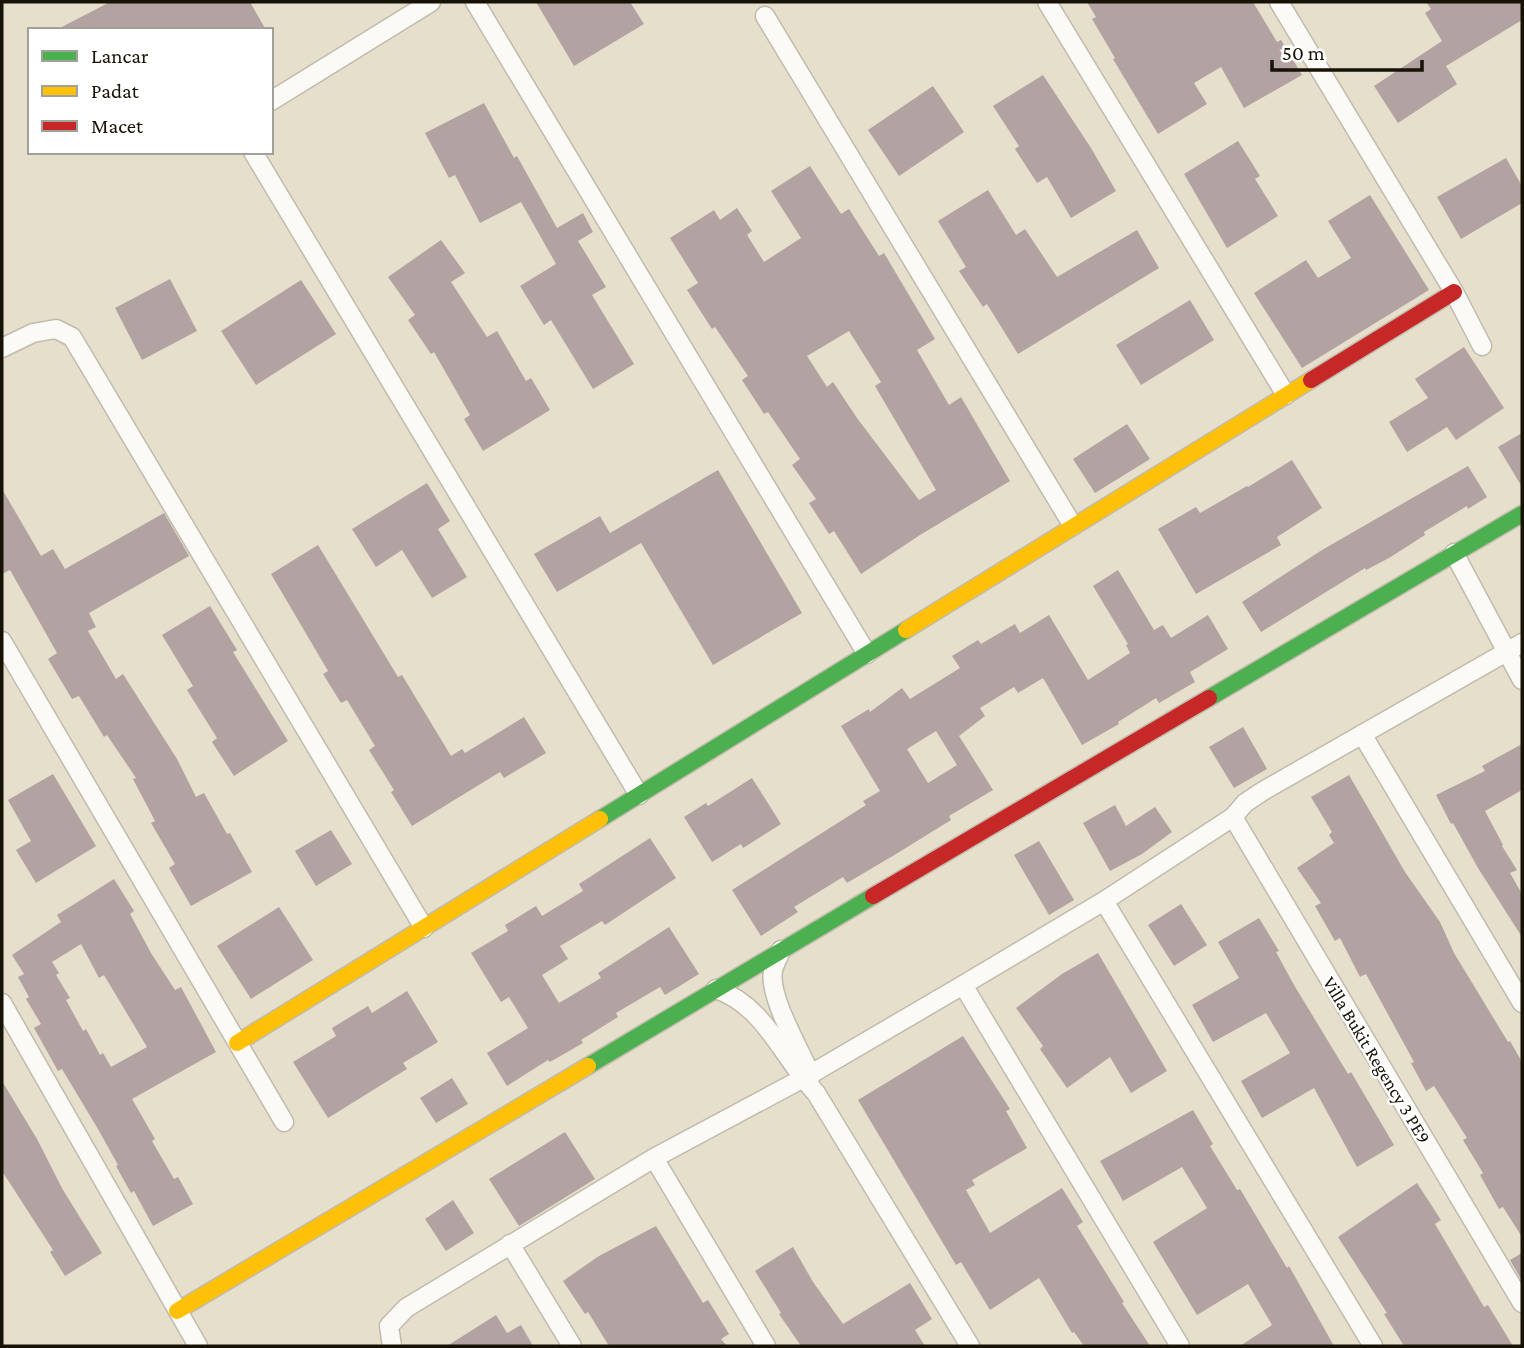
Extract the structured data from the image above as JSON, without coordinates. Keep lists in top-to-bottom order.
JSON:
{
  "streets": {
    "street": ["Villa Bukit Regency 3 PE9"]
  },
  "legend": ["Lancar", "Padat", "Macet"],
  "scale_bar": "50 m"
}
